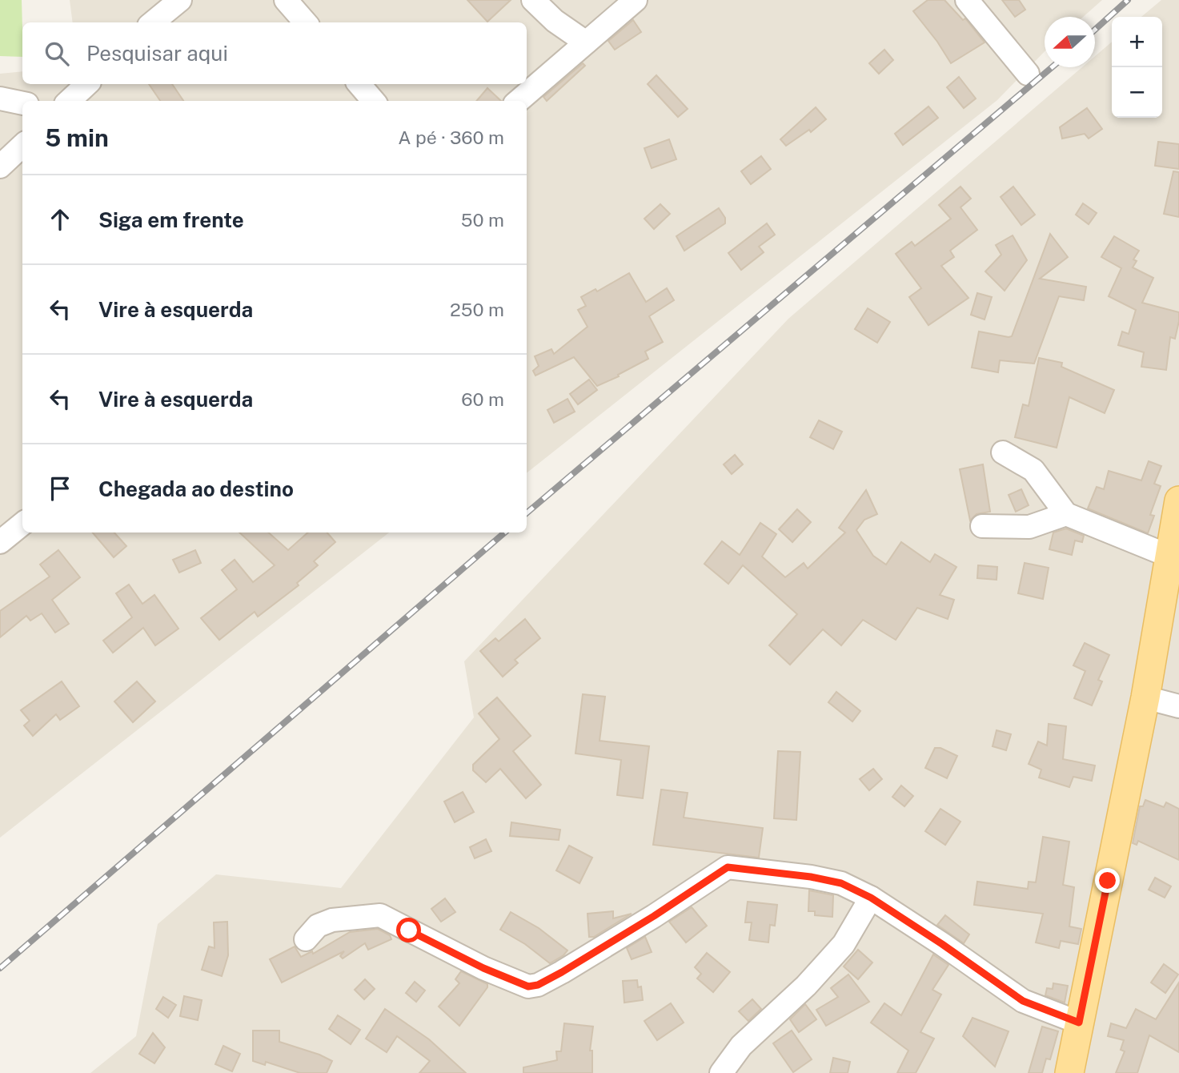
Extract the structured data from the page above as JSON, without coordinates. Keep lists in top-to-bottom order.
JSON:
{
  "north": "left",
  "page": {
    "map_buttons": ["+", "−"],
    "search": "Pesquisar aqui",
    "heading": ["5 min", "A pé · 360 m"],
    "list": [
      ["Siga em frente", "50 m"],
      ["Vire à esquerda", "250 m"],
      ["Vire à esquerda", "60 m"],
      "Chegada ao destino"
    ]
  }
}
